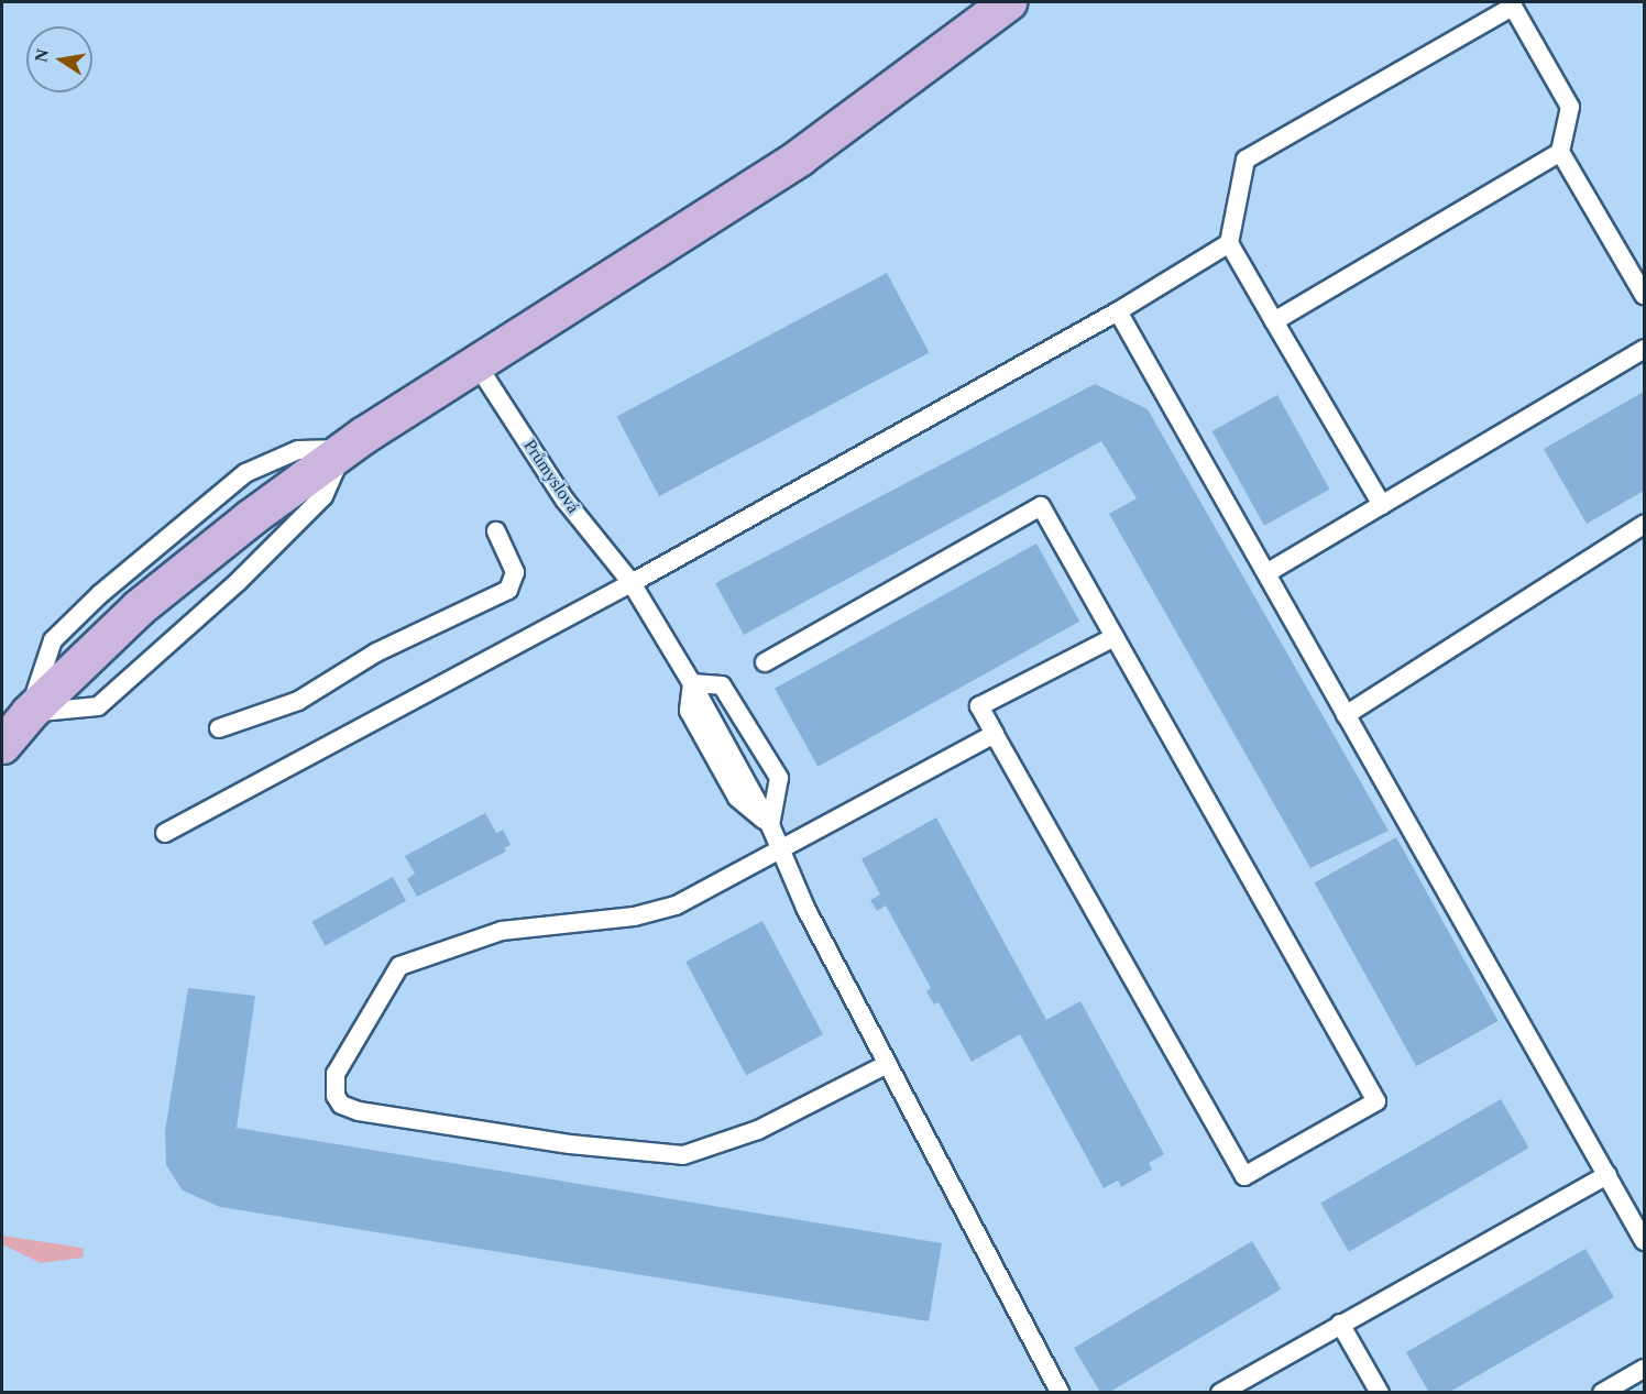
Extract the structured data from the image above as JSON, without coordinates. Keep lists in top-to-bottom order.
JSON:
{
  "streets": {
    "lane": ["Průmyslová"]
  },
  "north": "left"
}
